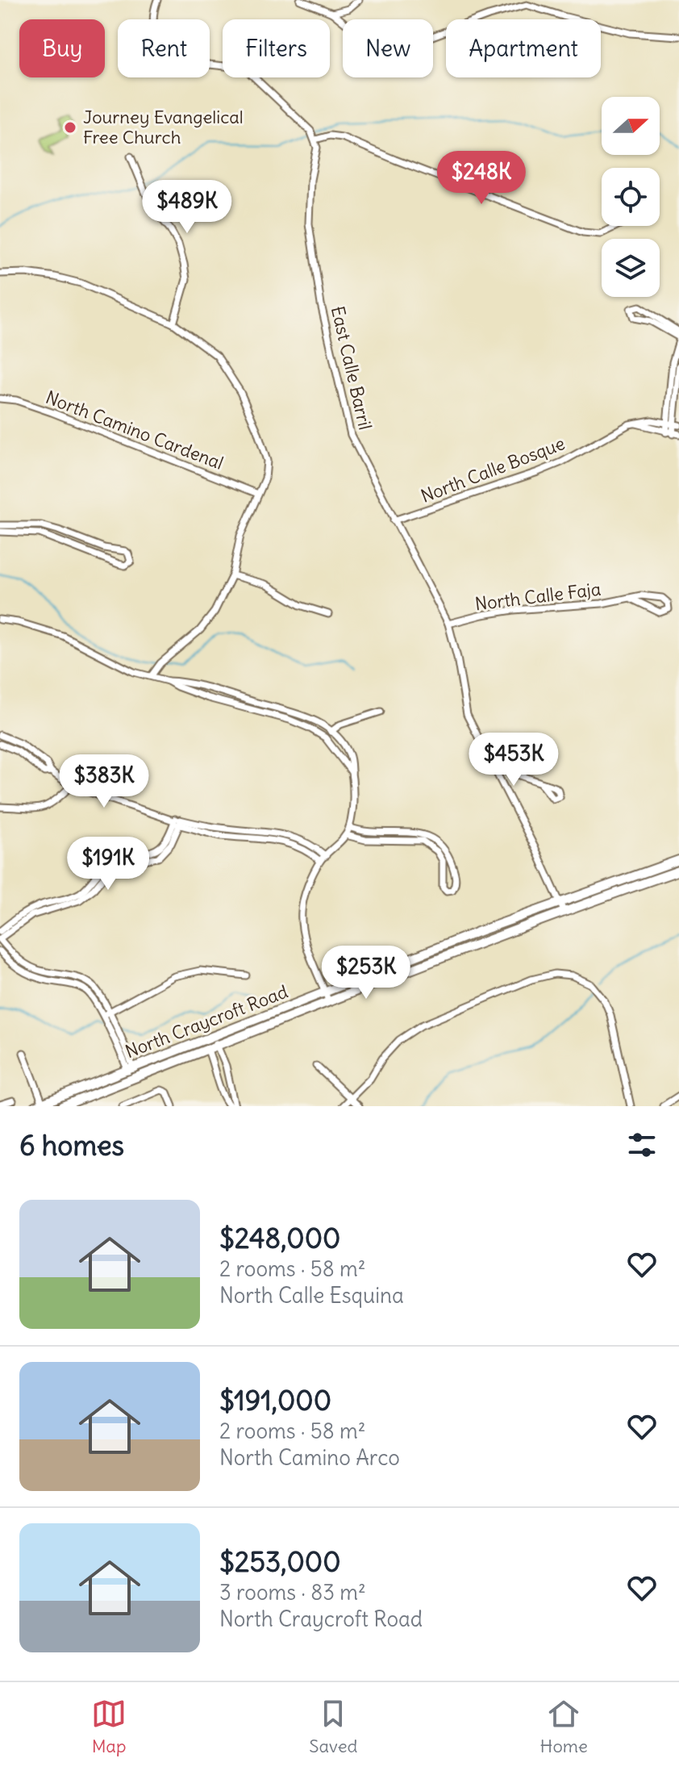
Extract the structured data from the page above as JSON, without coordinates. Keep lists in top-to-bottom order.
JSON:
{
  "streets": {
    "main road": ["North Craycroft Road"],
    "street": [
      "East Calle Barril",
      "North Camino Cardenal",
      "North Calle Bosque",
      "North Calle Faja"
    ]
  },
  "crossings": [
    ["East Calle Barril", "North Calle Bosque"],
    ["East Calle Barril", "North Calle Faja"],
    ["East Calle Barril", "North Craycroft Road"]
  ],
  "places": ["Journey Evangelical Free Church"],
  "north": "right",
  "page": {
    "chip": [
      "Buy",
      "Rent",
      "Filters",
      "New",
      "Apartment"
    ],
    "price": [
      "$248K",
      "$489K",
      "$453K",
      "$383K",
      "$191K",
      "$253K"
    ],
    "heading": "6 homes",
    "list": [
      {
        "name": "$248,000",
        "note": "2 rooms · 58 m² · North Calle Esquina"
      },
      {
        "name": "$191,000",
        "note": "2 rooms · 58 m² · North Camino Arco"
      },
      {
        "name": "$253,000",
        "note": "3 rooms · 83 m² · North Craycroft Road"
      }
    ],
    "tabs": ["Map", "Saved", "Home"]
  }
}
